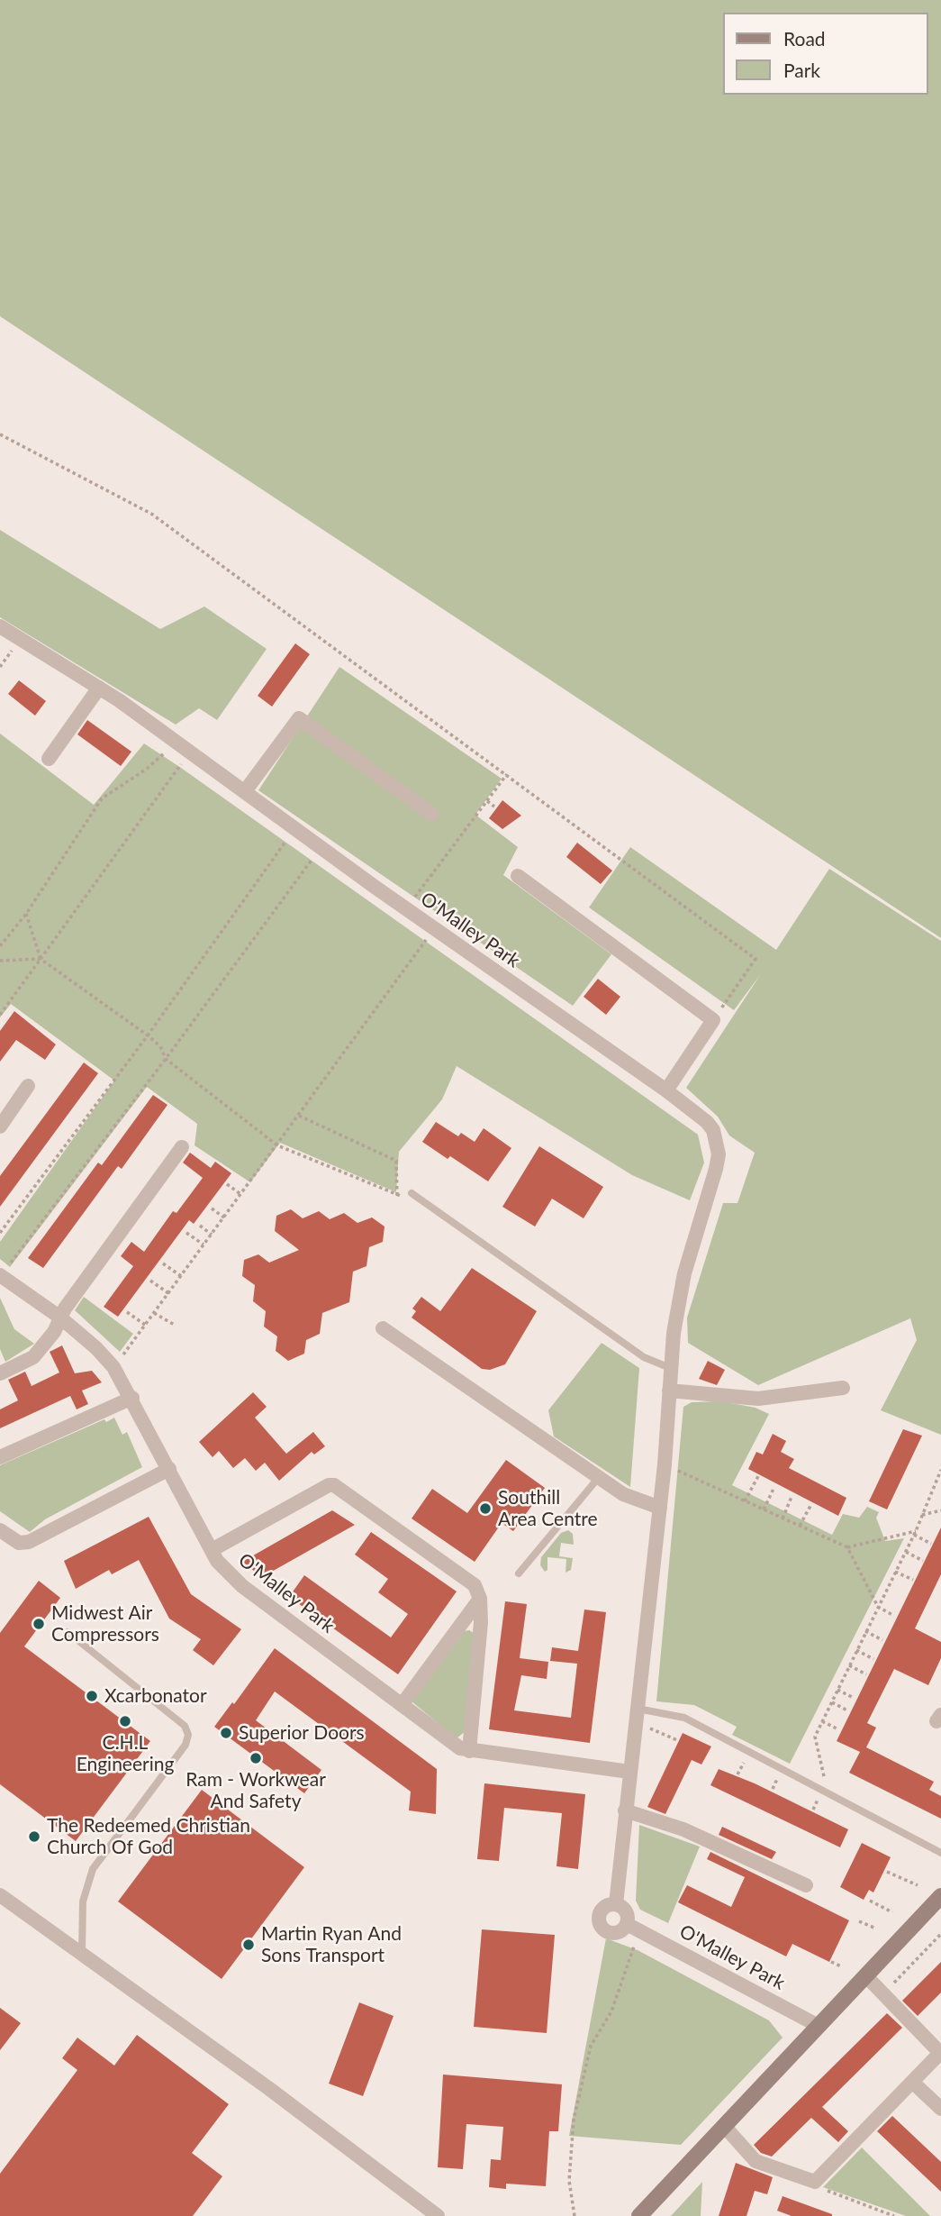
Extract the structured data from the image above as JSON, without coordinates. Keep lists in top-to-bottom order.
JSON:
{
  "streets": {
    "street": ["O'Malley Park"]
  },
  "places": [
    "Southill Area Centre",
    "Midwest Air Compressors",
    "Xcarbonator",
    "C.H.L Engineering",
    "Superior Doors",
    "Ram - Workwear And Safety",
    "The Redeemed Christian Church Of God",
    "Martin Ryan And Sons Transport"
  ],
  "legend": ["Road", "Park"]
}
